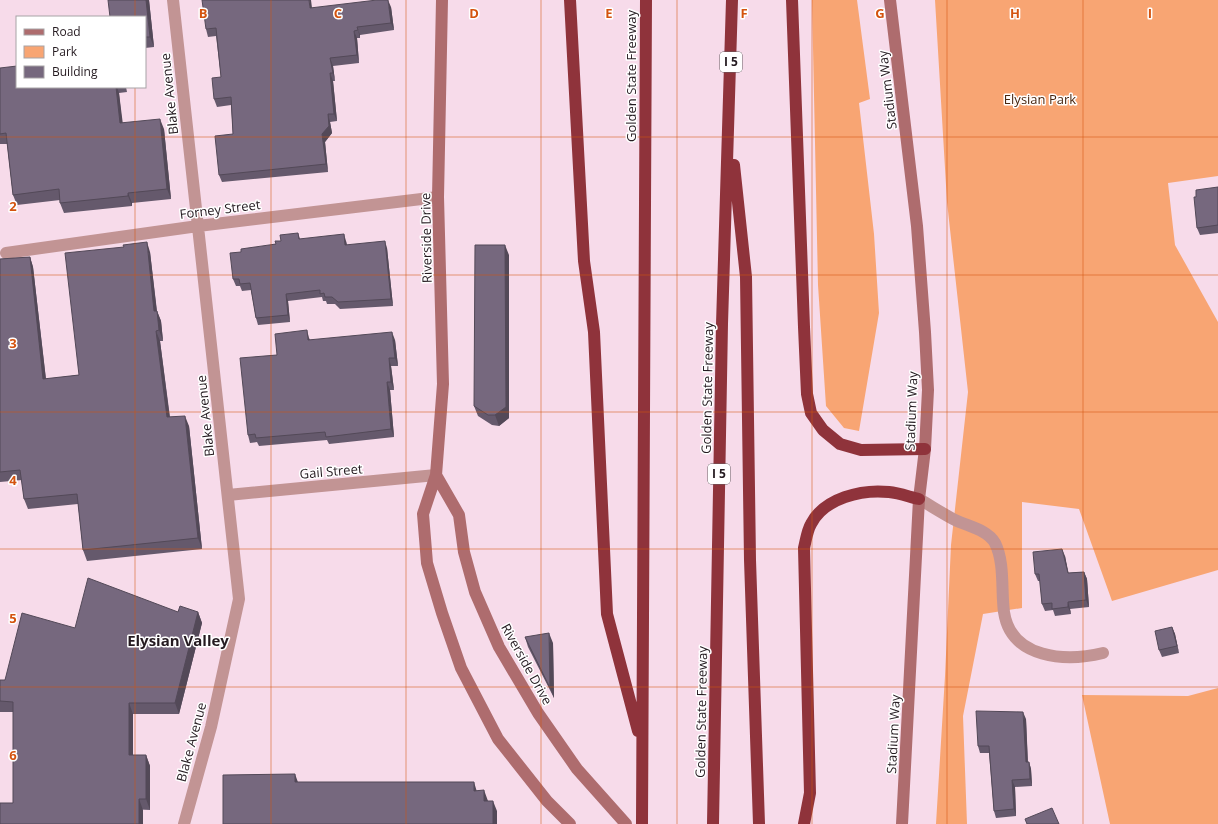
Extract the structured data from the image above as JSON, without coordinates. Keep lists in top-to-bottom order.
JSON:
{
  "streets": {
    "highway": ["I 5", "Golden State Freeway"],
    "main road": ["Stadium Way", "Riverside Drive"],
    "street": ["Blake Avenue", "Forney Street", "Gail Street"]
  },
  "crossings": [
    ["Blake Avenue", "Forney Street"],
    ["Blake Avenue", "Gail Street"],
    ["Forney Street", "Riverside Drive"],
    ["Riverside Drive", "Gail Street"]
  ],
  "districts": ["Elysian Valley"],
  "parks": ["Elysian Park"],
  "legend": ["Road", "Park", "Building"],
  "grid": {
    "columns": [
      "B",
      "C",
      "D",
      "E",
      "F",
      "G",
      "H",
      "I"
    ],
    "rows": [
      "2",
      "3",
      "4",
      "5",
      "6"
    ]
  }
}
